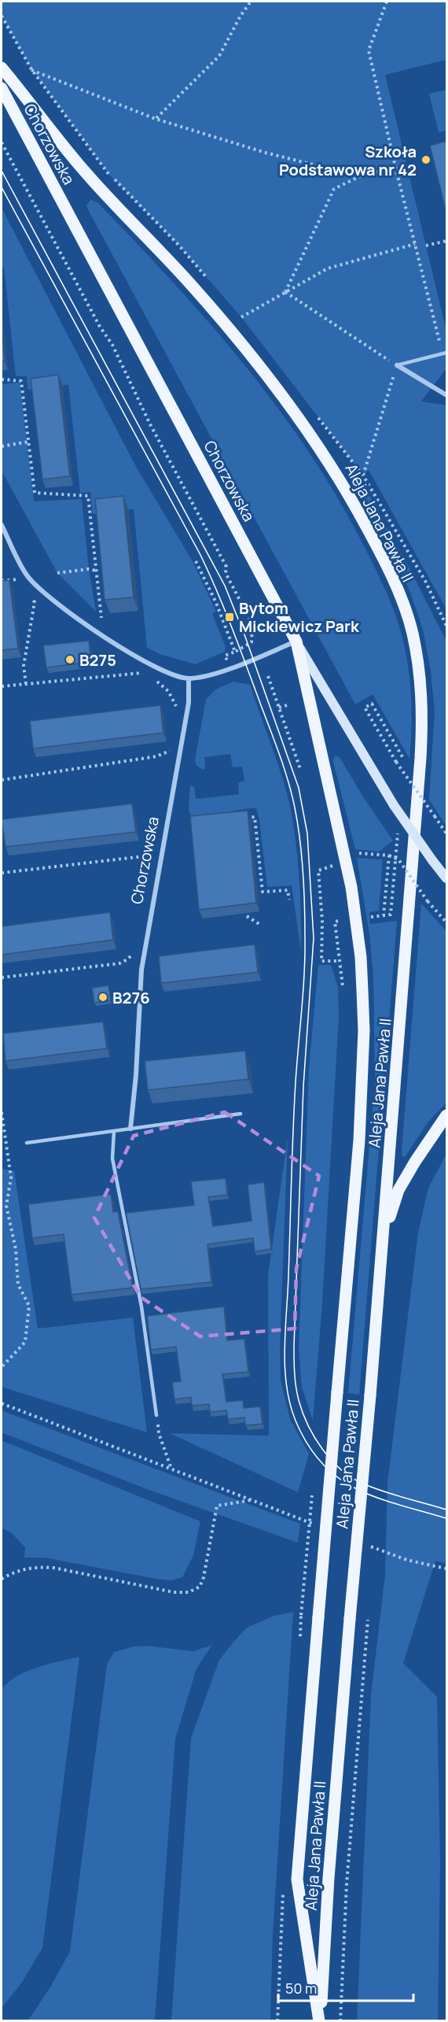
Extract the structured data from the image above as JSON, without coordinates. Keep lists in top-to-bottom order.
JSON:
{
  "streets": {
    "main road": ["Chorzowska", "Aleja Jana Pawła II"]
  },
  "crossings": [
    ["Chorzowska", "Aleja Jana Pawła II"]
  ],
  "places": {
    "other": ["Szkoła Podstawowa nr 42", "B275", "B276"],
    "transit": ["Bytom Mickiewicz Park"]
  },
  "scale_bar": "50 m"
}
